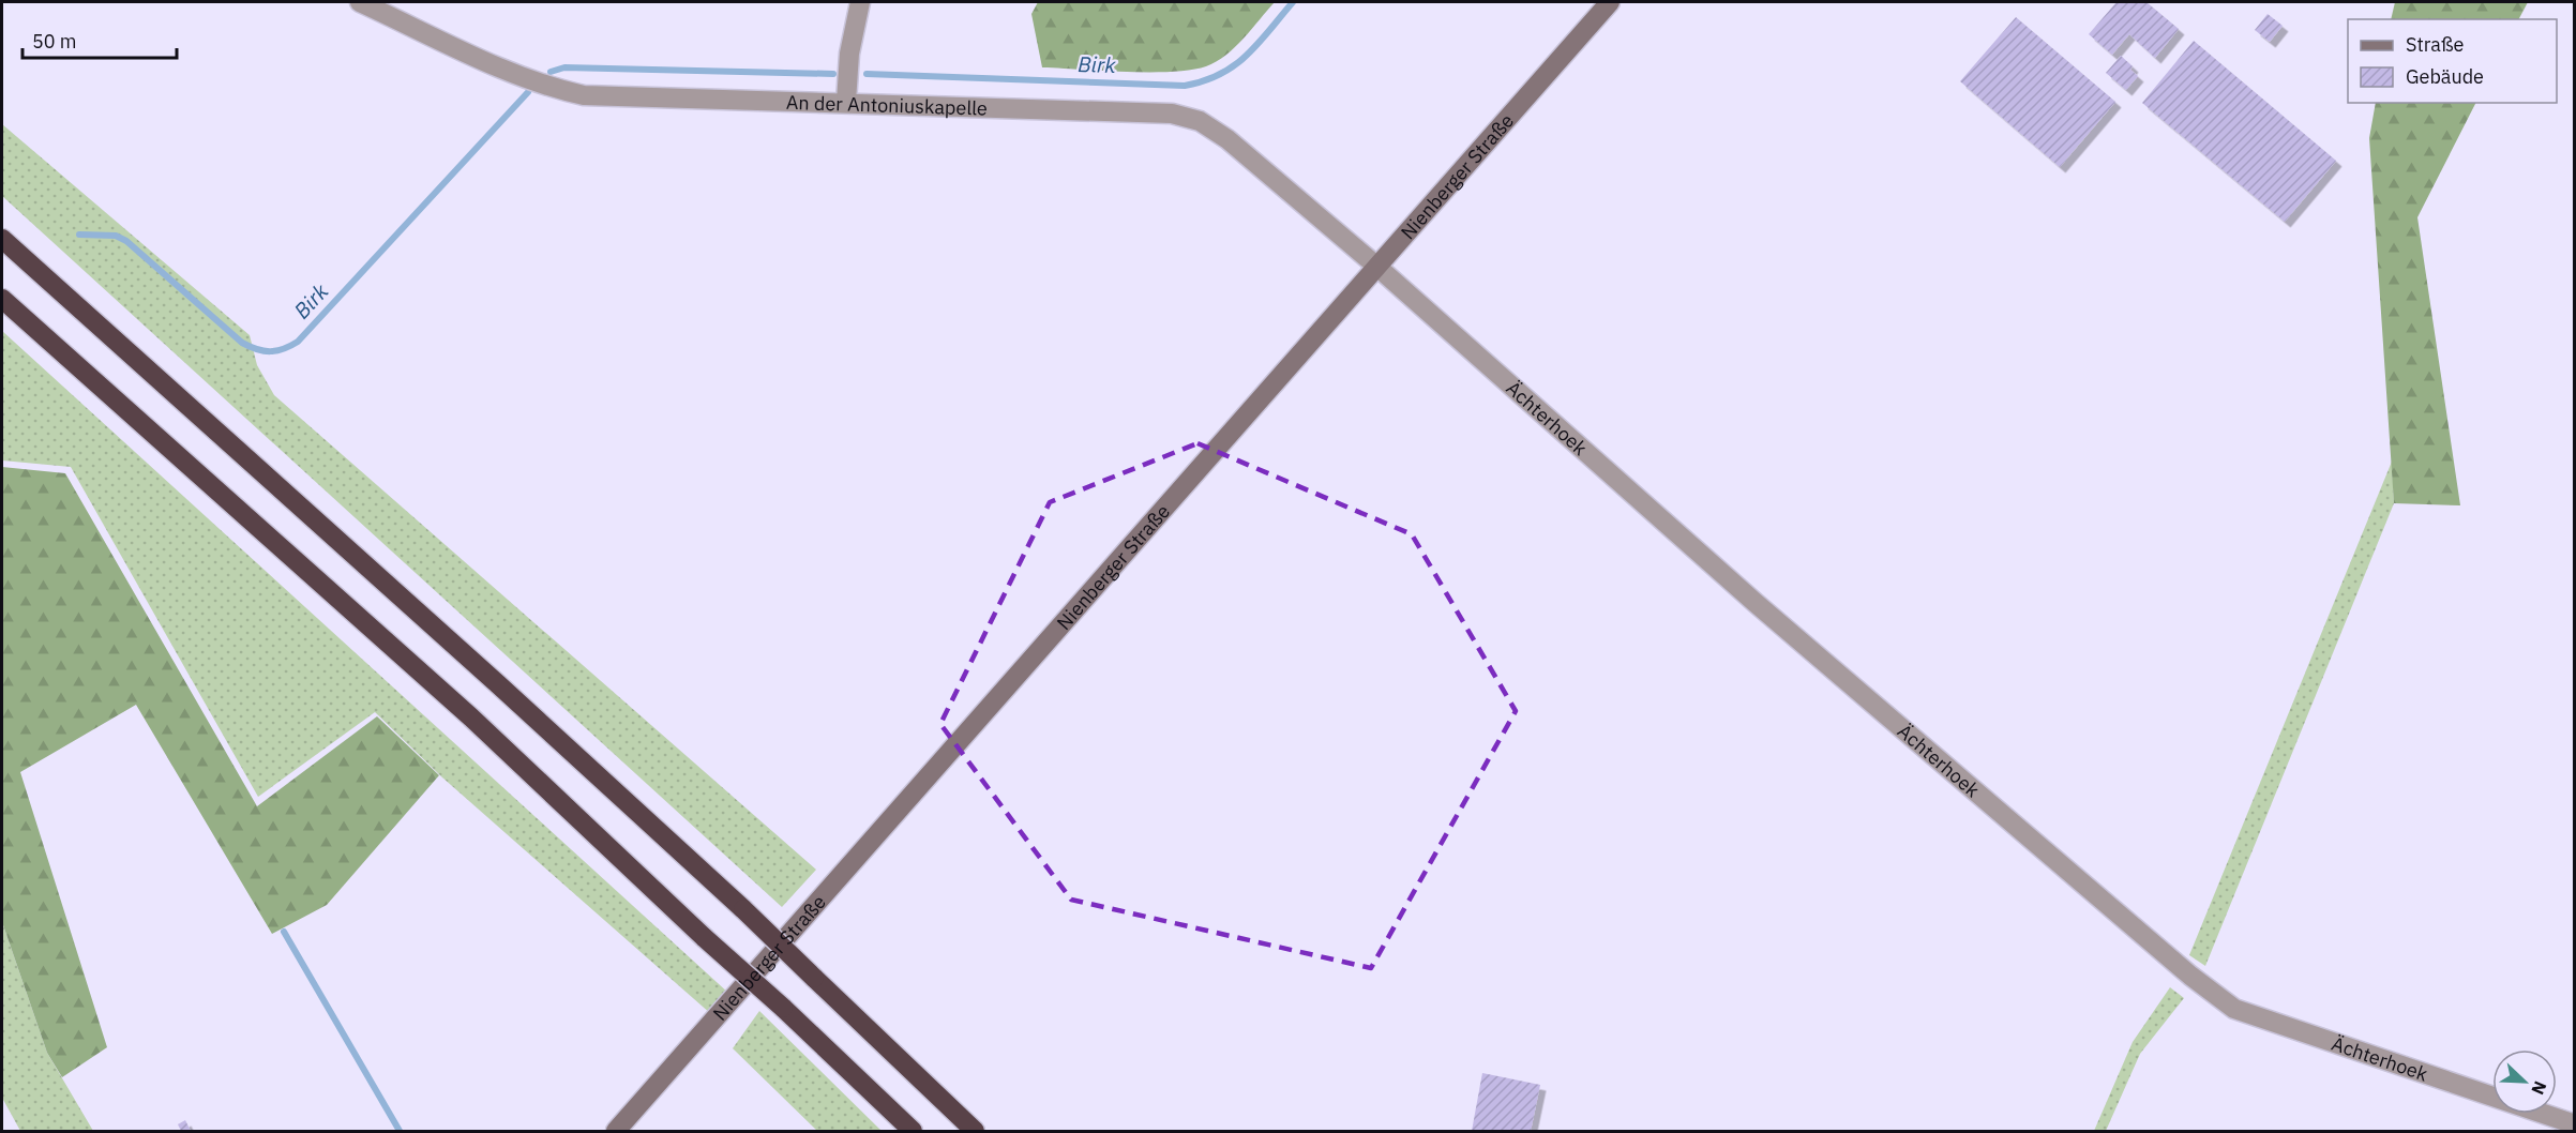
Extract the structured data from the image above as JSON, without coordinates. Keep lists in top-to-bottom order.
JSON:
{
  "streets": {
    "street": ["An der Antoniuskapelle", "Nienberger Straße", "Ächterhoek"]
  },
  "crossings": [
    ["An der Antoniuskapelle", "Nienberger Straße"],
    ["An der Antoniuskapelle", "Ächterhoek"],
    ["Nienberger Straße", "Ächterhoek"]
  ],
  "water": ["Birk"],
  "legend": ["Straße", "Gebäude"],
  "scale_bar": "50 m",
  "north": "bottom right"
}
